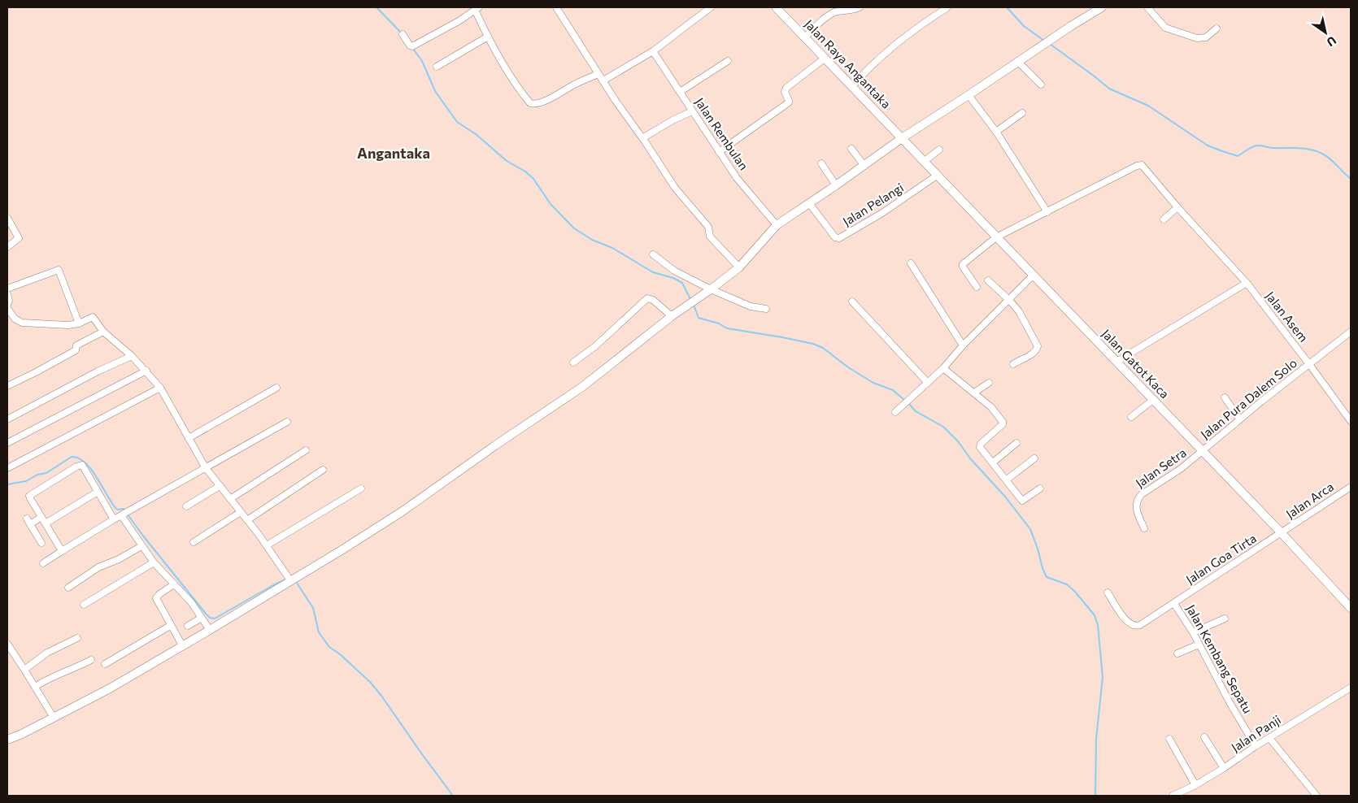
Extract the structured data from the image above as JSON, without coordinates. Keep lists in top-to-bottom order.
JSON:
{
  "streets": {
    "main road": ["Jalan Raya Angantaka", "Jalan Gatot Kaca"],
    "street": [
      "Jalan Rembulan",
      "Jalan Pelangi",
      "Jalan Asem",
      "Jalan Pura Dalem Solo",
      "Jalan Setra",
      "Jalan Arca",
      "Jalan Goa Tirta",
      "Jalan Kembang Sepatu",
      "Jalan Panji"
    ]
  },
  "crossings": [
    ["Jalan Raya Angantaka", "Jalan Gatot Kaca"],
    ["Jalan Pelangi", "Jalan Gatot Kaca"],
    ["Jalan Asem", "Jalan Pura Dalem Solo"],
    ["Jalan Gatot Kaca", "Jalan Pura Dalem Solo"],
    ["Jalan Gatot Kaca", "Jalan Setra"],
    ["Jalan Gatot Kaca", "Jalan Arca"],
    ["Jalan Gatot Kaca", "Jalan Goa Tirta"],
    ["Jalan Pura Dalem Solo", "Jalan Setra"],
    ["Jalan Arca", "Jalan Goa Tirta"],
    ["Jalan Goa Tirta", "Jalan Kembang Sepatu"],
    ["Jalan Kembang Sepatu", "Jalan Panji"]
  ],
  "districts": ["Angantaka"],
  "north": "bottom right"
}
